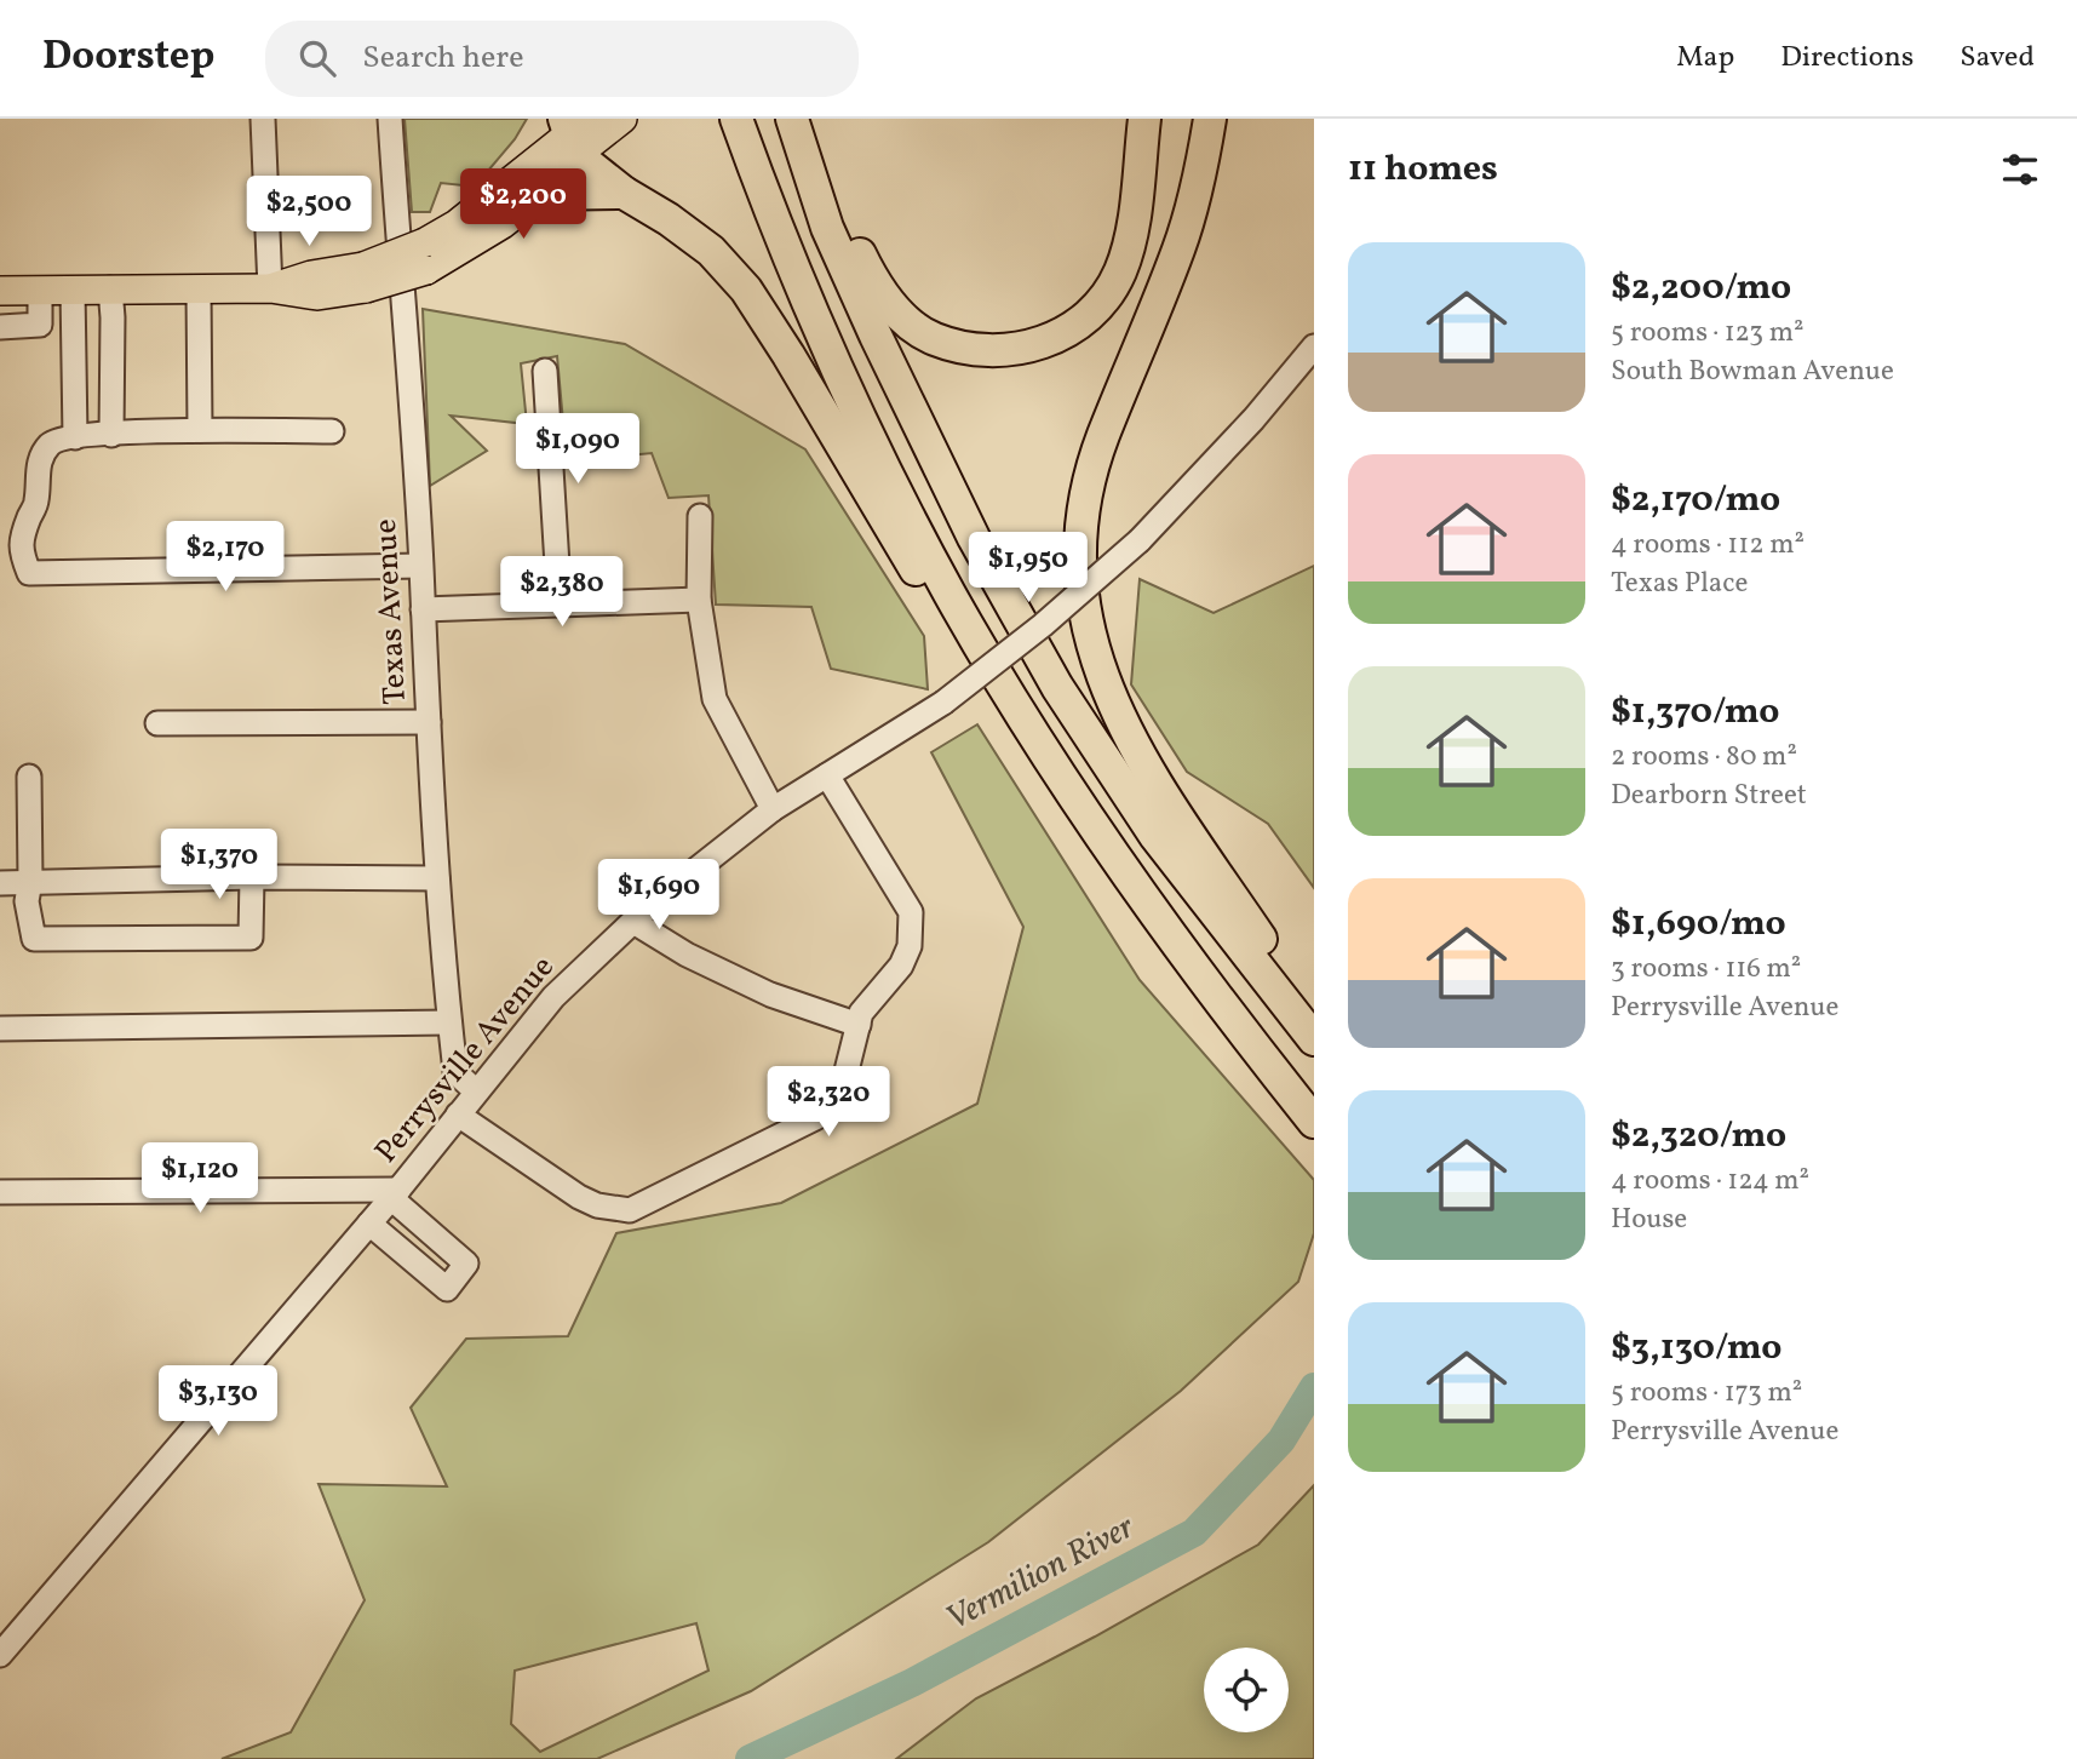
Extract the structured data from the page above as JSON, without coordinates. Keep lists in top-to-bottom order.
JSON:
{
  "streets": {
    "street": ["Texas Avenue", "Perrysville Avenue"]
  },
  "crossings": [
    ["Texas Avenue", "Perrysville Avenue"]
  ],
  "water": ["Vermilion River"],
  "page": {
    "header": "Doorstep",
    "search": "Search here",
    "nav": ["Map", "Directions", "Saved"],
    "heading": "11 homes",
    "price": [
      "$2,200",
      "$2,500",
      "$1,090",
      "$2,170",
      "$1,950",
      "$2,380",
      "$1,370",
      "$1,690",
      "$2,320",
      "$1,120",
      "$3,130"
    ],
    "list": [
      {
        "name": "$2,200/mo",
        "note": "5 rooms · 123 m² · South Bowman Avenue"
      },
      {
        "name": "$2,170/mo",
        "note": "4 rooms · 112 m² · Texas Place"
      },
      {
        "name": "$1,370/mo",
        "note": "2 rooms · 80 m² · Dearborn Street"
      },
      {
        "name": "$1,690/mo",
        "note": "3 rooms · 116 m² · Perrysville Avenue"
      },
      {
        "name": "$2,320/mo",
        "note": "4 rooms · 124 m² · House"
      },
      {
        "name": "$3,130/mo",
        "note": "5 rooms · 173 m² · Perrysville Avenue"
      }
    ]
  }
}
